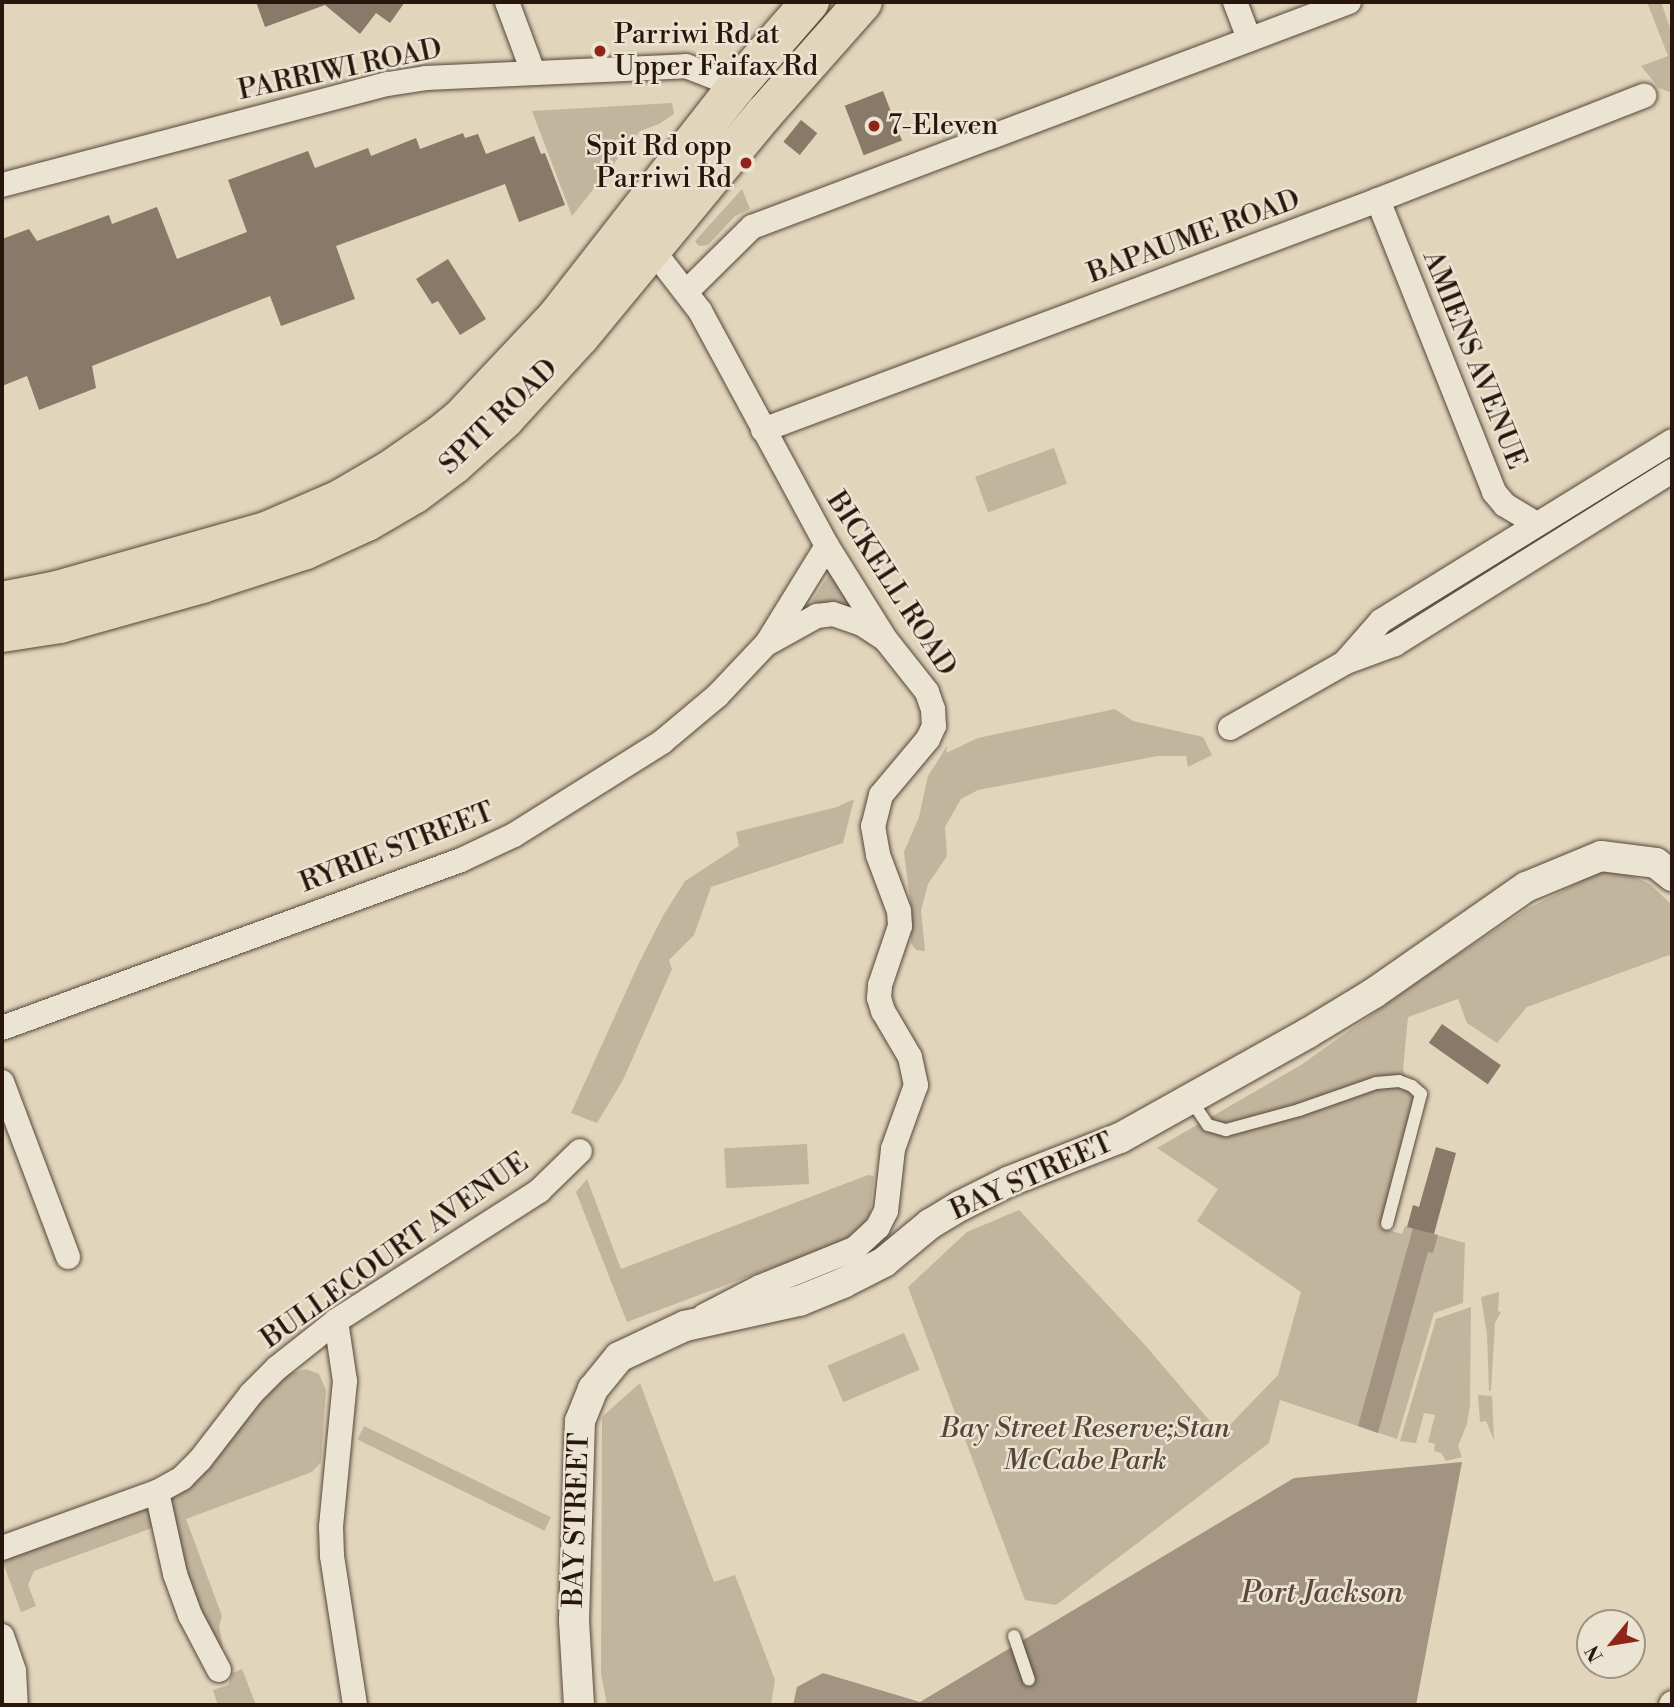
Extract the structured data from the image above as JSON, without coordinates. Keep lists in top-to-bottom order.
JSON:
{
  "streets": {
    "highway": ["SPIT ROAD"],
    "street": [
      "PARRIWI ROAD",
      "BAPAUME ROAD",
      "AMIENS AVENUE",
      "BICKELL ROAD",
      "RYRIE STREET",
      "BAY STREET",
      "BULLECOURT AVENUE"
    ]
  },
  "crossings": [
    ["PARRIWI ROAD", "SPIT ROAD"],
    ["BAPAUME ROAD", "AMIENS AVENUE"],
    ["BAPAUME ROAD", "BICKELL ROAD"],
    ["SPIT ROAD", "BICKELL ROAD"],
    ["BICKELL ROAD", "RYRIE STREET"],
    ["BICKELL ROAD", "BAY STREET"]
  ],
  "water": ["Port Jackson"],
  "parks": ["Bay Street Reserve;Stan McCabe Park"],
  "places": ["Parriwi Rd at Upper Faifax Rd", "7-Eleven", "Spit Rd opp Parriwi Rd"],
  "north": "bottom left"
}
